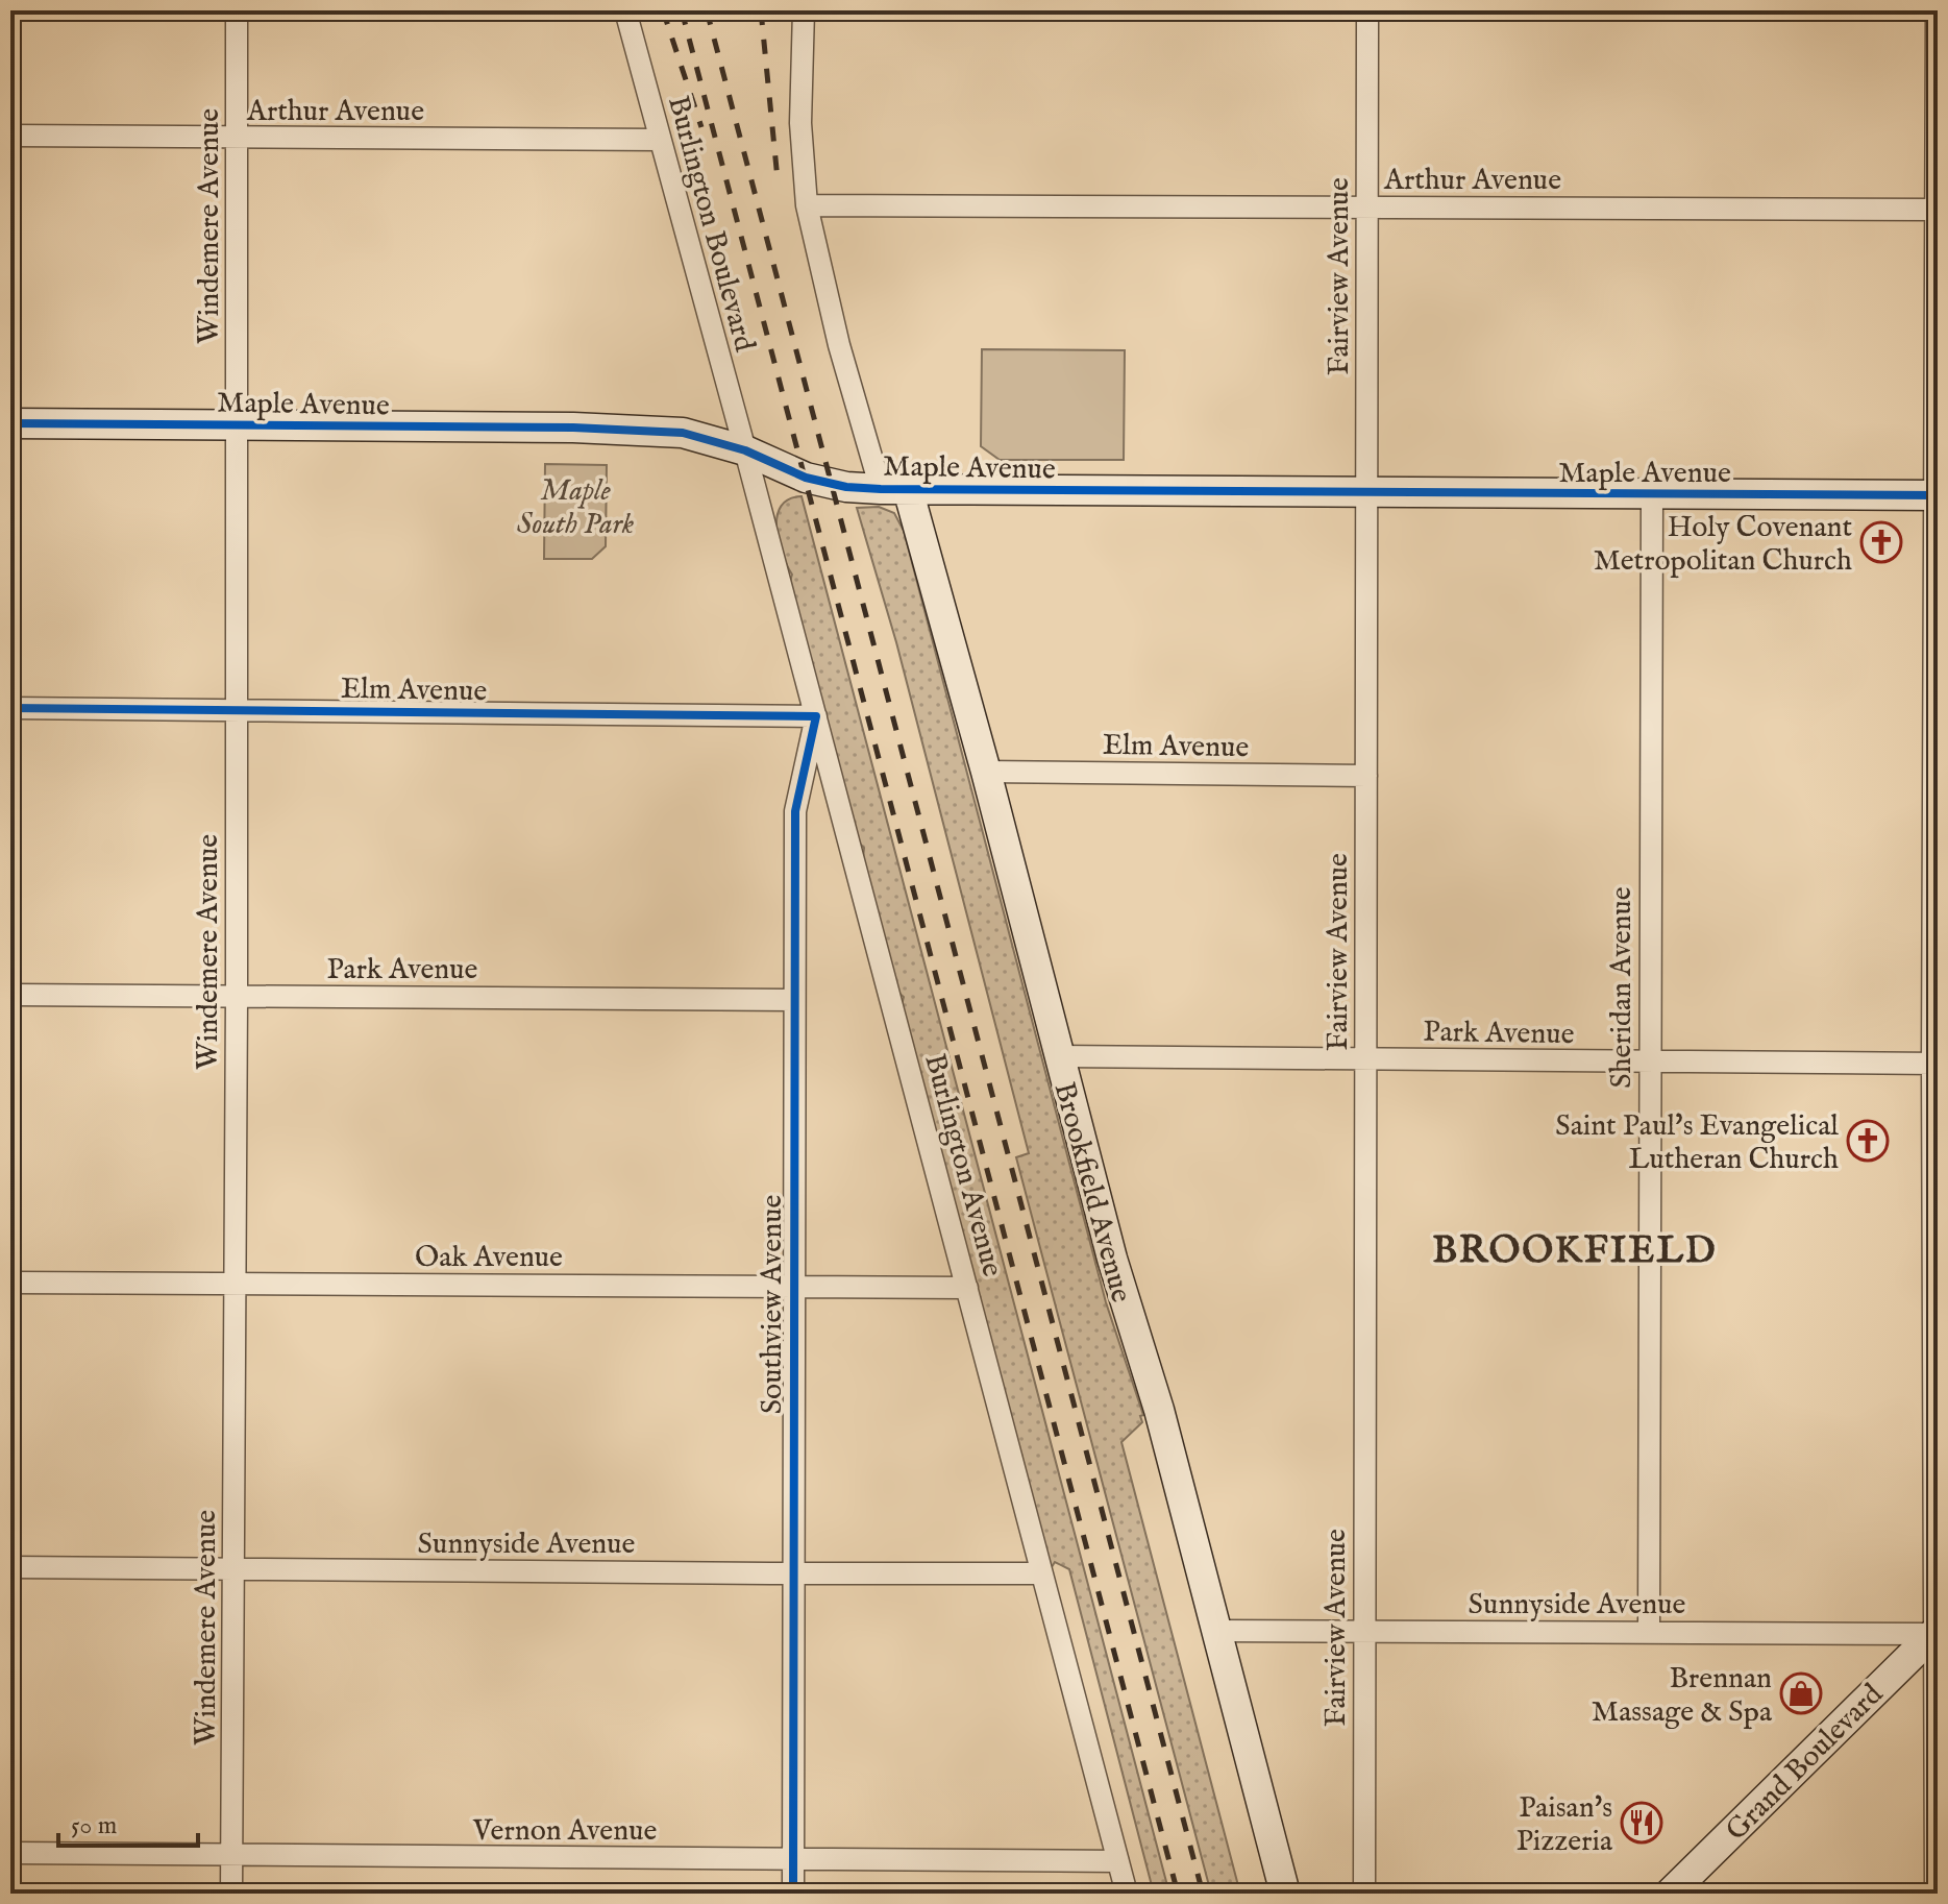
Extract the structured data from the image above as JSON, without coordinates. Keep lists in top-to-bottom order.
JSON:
{
  "streets": {
    "street": [
      "Arthur Avenue",
      "Burlington Boulevard",
      "Windemere Avenue",
      "Fairview Avenue",
      "Maple Avenue",
      "Elm Avenue",
      "Park Avenue",
      "Sheridan Avenue",
      "Burlington Avenue",
      "Brookfield Avenue",
      "Oak Avenue",
      "Southview Avenue",
      "Sunnyside Avenue",
      "Grand Boulevard",
      "Vernon Avenue"
    ]
  },
  "crossings": [
    ["Arthur Avenue", "Burlington Boulevard"],
    ["Arthur Avenue", "Windemere Avenue"],
    ["Arthur Avenue", "Fairview Avenue"],
    ["Arthur Avenue", "Brookfield Avenue"],
    ["Burlington Boulevard", "Maple Avenue"],
    ["Burlington Boulevard", "Burlington Avenue"],
    ["Windemere Avenue", "Maple Avenue"],
    ["Windemere Avenue", "Elm Avenue"],
    ["Windemere Avenue", "Park Avenue"],
    ["Windemere Avenue", "Oak Avenue"],
    ["Windemere Avenue", "Sunnyside Avenue"],
    ["Windemere Avenue", "Vernon Avenue"],
    ["Fairview Avenue", "Maple Avenue"],
    ["Fairview Avenue", "Elm Avenue"],
    ["Fairview Avenue", "Park Avenue"],
    ["Fairview Avenue", "Sunnyside Avenue"],
    ["Maple Avenue", "Sheridan Avenue"],
    ["Maple Avenue", "Burlington Avenue"],
    ["Maple Avenue", "Brookfield Avenue"],
    ["Elm Avenue", "Burlington Avenue"],
    ["Elm Avenue", "Brookfield Avenue"],
    ["Elm Avenue", "Southview Avenue"],
    ["Park Avenue", "Sheridan Avenue"],
    ["Park Avenue", "Brookfield Avenue"],
    ["Park Avenue", "Southview Avenue"],
    ["Sheridan Avenue", "Sunnyside Avenue"],
    ["Burlington Avenue", "Oak Avenue"],
    ["Burlington Avenue", "Southview Avenue"],
    ["Burlington Avenue", "Sunnyside Avenue"],
    ["Burlington Avenue", "Vernon Avenue"],
    ["Brookfield Avenue", "Sunnyside Avenue"],
    ["Oak Avenue", "Southview Avenue"],
    ["Southview Avenue", "Sunnyside Avenue"],
    ["Southview Avenue", "Vernon Avenue"],
    ["Sunnyside Avenue", "Grand Boulevard"]
  ],
  "districts": ["BROOKFIELD"],
  "parks": ["Maple South Park"],
  "places": {
    "church": ["Holy Covenant Metropolitan Church", "Saint Paul's Evangelical Lutheran Church"],
    "shop": ["Brennan Massage & Spa"],
    "restaurant": ["Paisan's Pizzeria"]
  },
  "scale_bar": "50 m"
}
